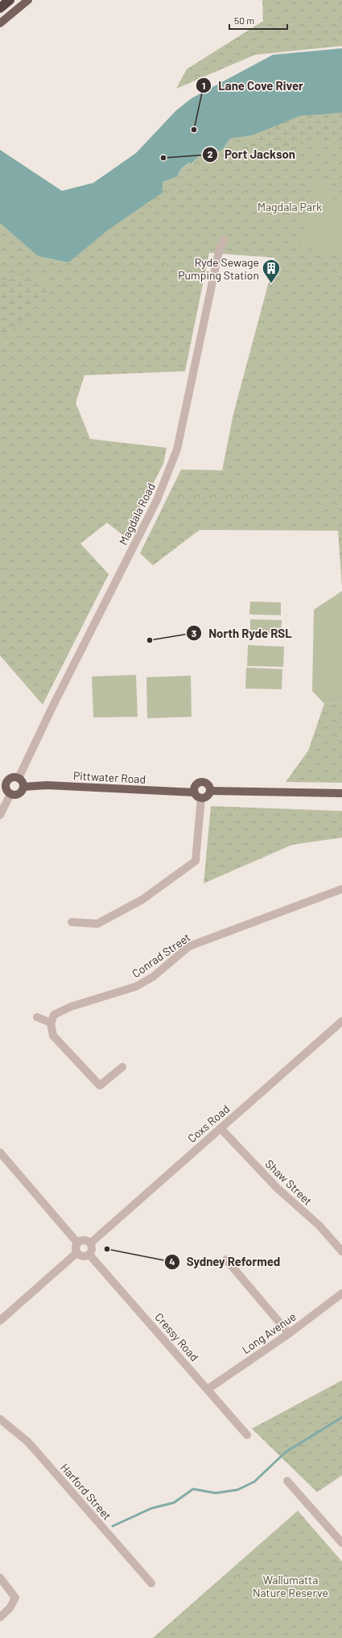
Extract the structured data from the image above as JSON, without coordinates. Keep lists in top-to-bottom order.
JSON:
{
  "streets": {
    "main road": ["Pittwater Road"],
    "street": [
      "Magdala Road",
      "Conrad Street",
      "Coxs Road",
      "Shaw Street",
      "Long Avenue",
      "Cressy Road",
      "Harford Street"
    ]
  },
  "crossings": [
    ["Magdala Road", "Pittwater Road"],
    ["Coxs Road", "Shaw Street"],
    ["Coxs Road", "Cressy Road"],
    ["Long Avenue", "Cressy Road"]
  ],
  "parks": ["Magdala Park", "Wallumatta Nature Reserve"],
  "places": {
    "other": [
      "Lane Cove River",
      "Port Jackson",
      "North Ryde RSL",
      "Sydney Reformed"
    ],
    "building": ["Ryde Sewage Pumping Station"]
  },
  "scale_bar": "50 m"
}
